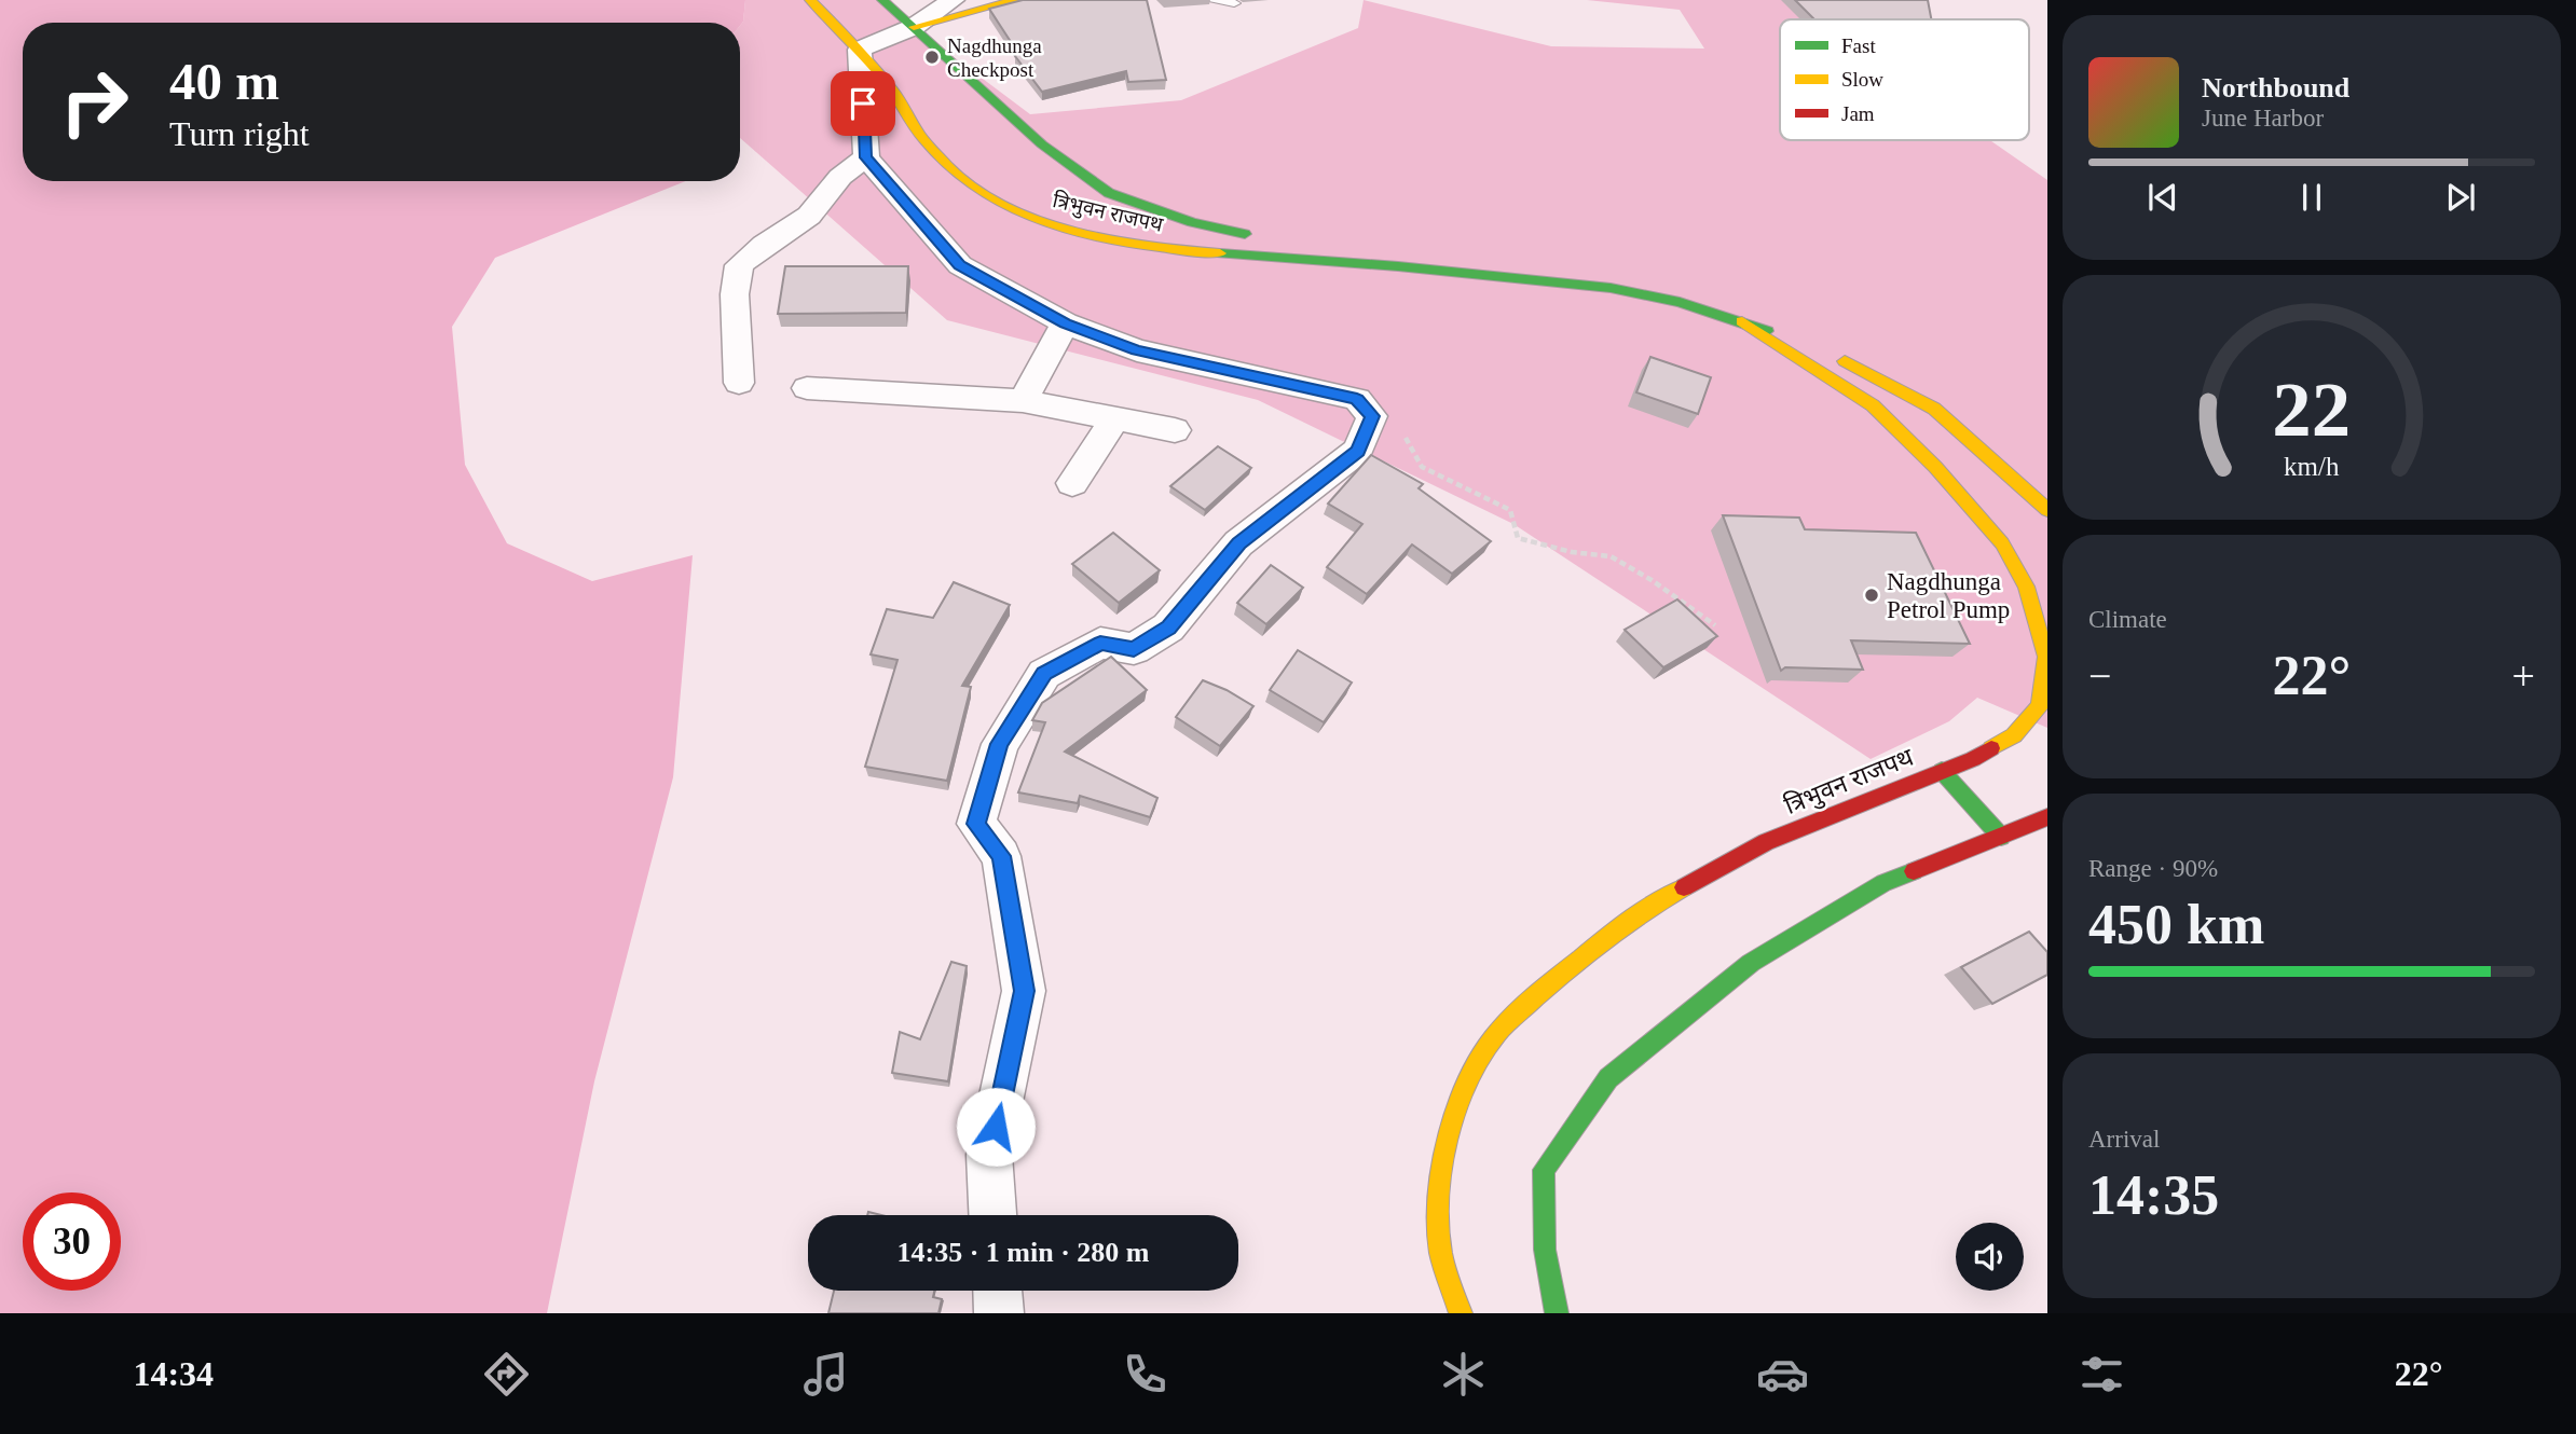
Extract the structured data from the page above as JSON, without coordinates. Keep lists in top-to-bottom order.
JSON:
{
  "streets": {
    "main road": ["त्रिभुवन राजपथ"]
  },
  "places": ["Nagdhunga Checkpost", "Nagdhunga Petrol Pump"],
  "legend": ["Fast", "Slow", "Jam"],
  "page": {
    "turn": ["40 m", "Turn right"],
    "song": ["Northbound", "June Harbor"],
    "tile": [
      "Climate",
      ["Range · 90%", "450 km"],
      ["Arrival", "14:35"]
    ],
    "heat": ["−", "22°", "+"],
    "limit": "30",
    "trip": "14:35 · 1 min · 280 m",
    "tabs": ["14:34", "22°"],
    "gauge": ["22", "km/h"]
  }
}
